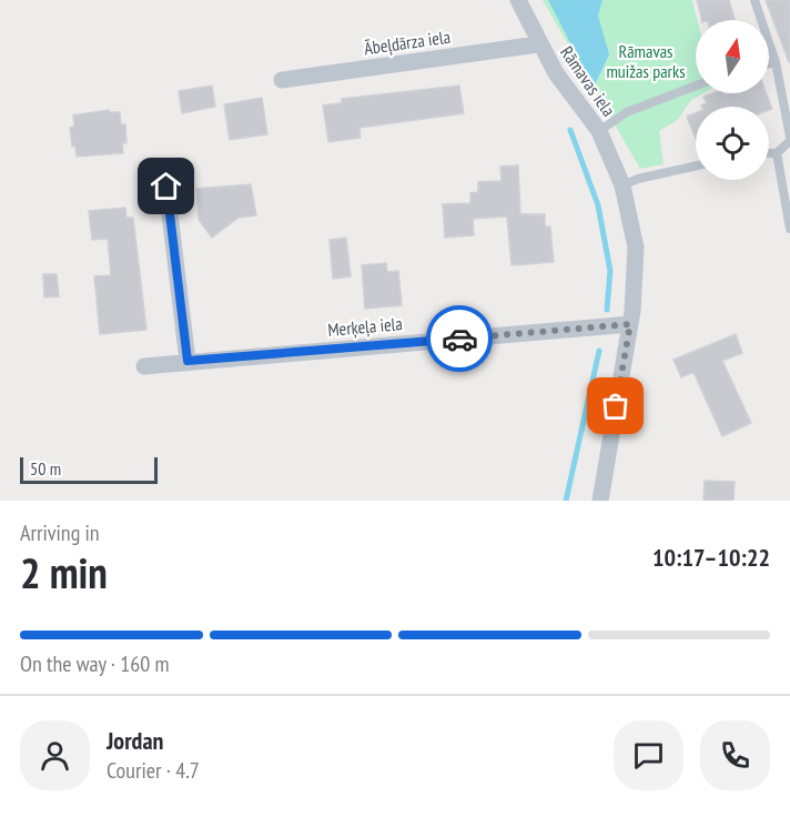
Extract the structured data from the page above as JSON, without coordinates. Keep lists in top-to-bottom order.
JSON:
{
  "streets": {
    "street": ["Ābeļdārza iela", "Rāmavas iela", "Merķeļa iela"]
  },
  "crossings": [
    ["Ābeļdārza iela", "Rāmavas iela"],
    ["Rāmavas iela", "Merķeļa iela"]
  ],
  "parks": ["Rāmavas muižas parks"],
  "scale_bar": "50 m",
  "north": "top",
  "page": {
    "scale": "50 m",
    "heading": ["2 min", "Arriving in", "10:17–10:22"],
    "panel": ["Jordan", "Courier · 4.7"],
    "bar": "On the way · 160 m"
  }
}
